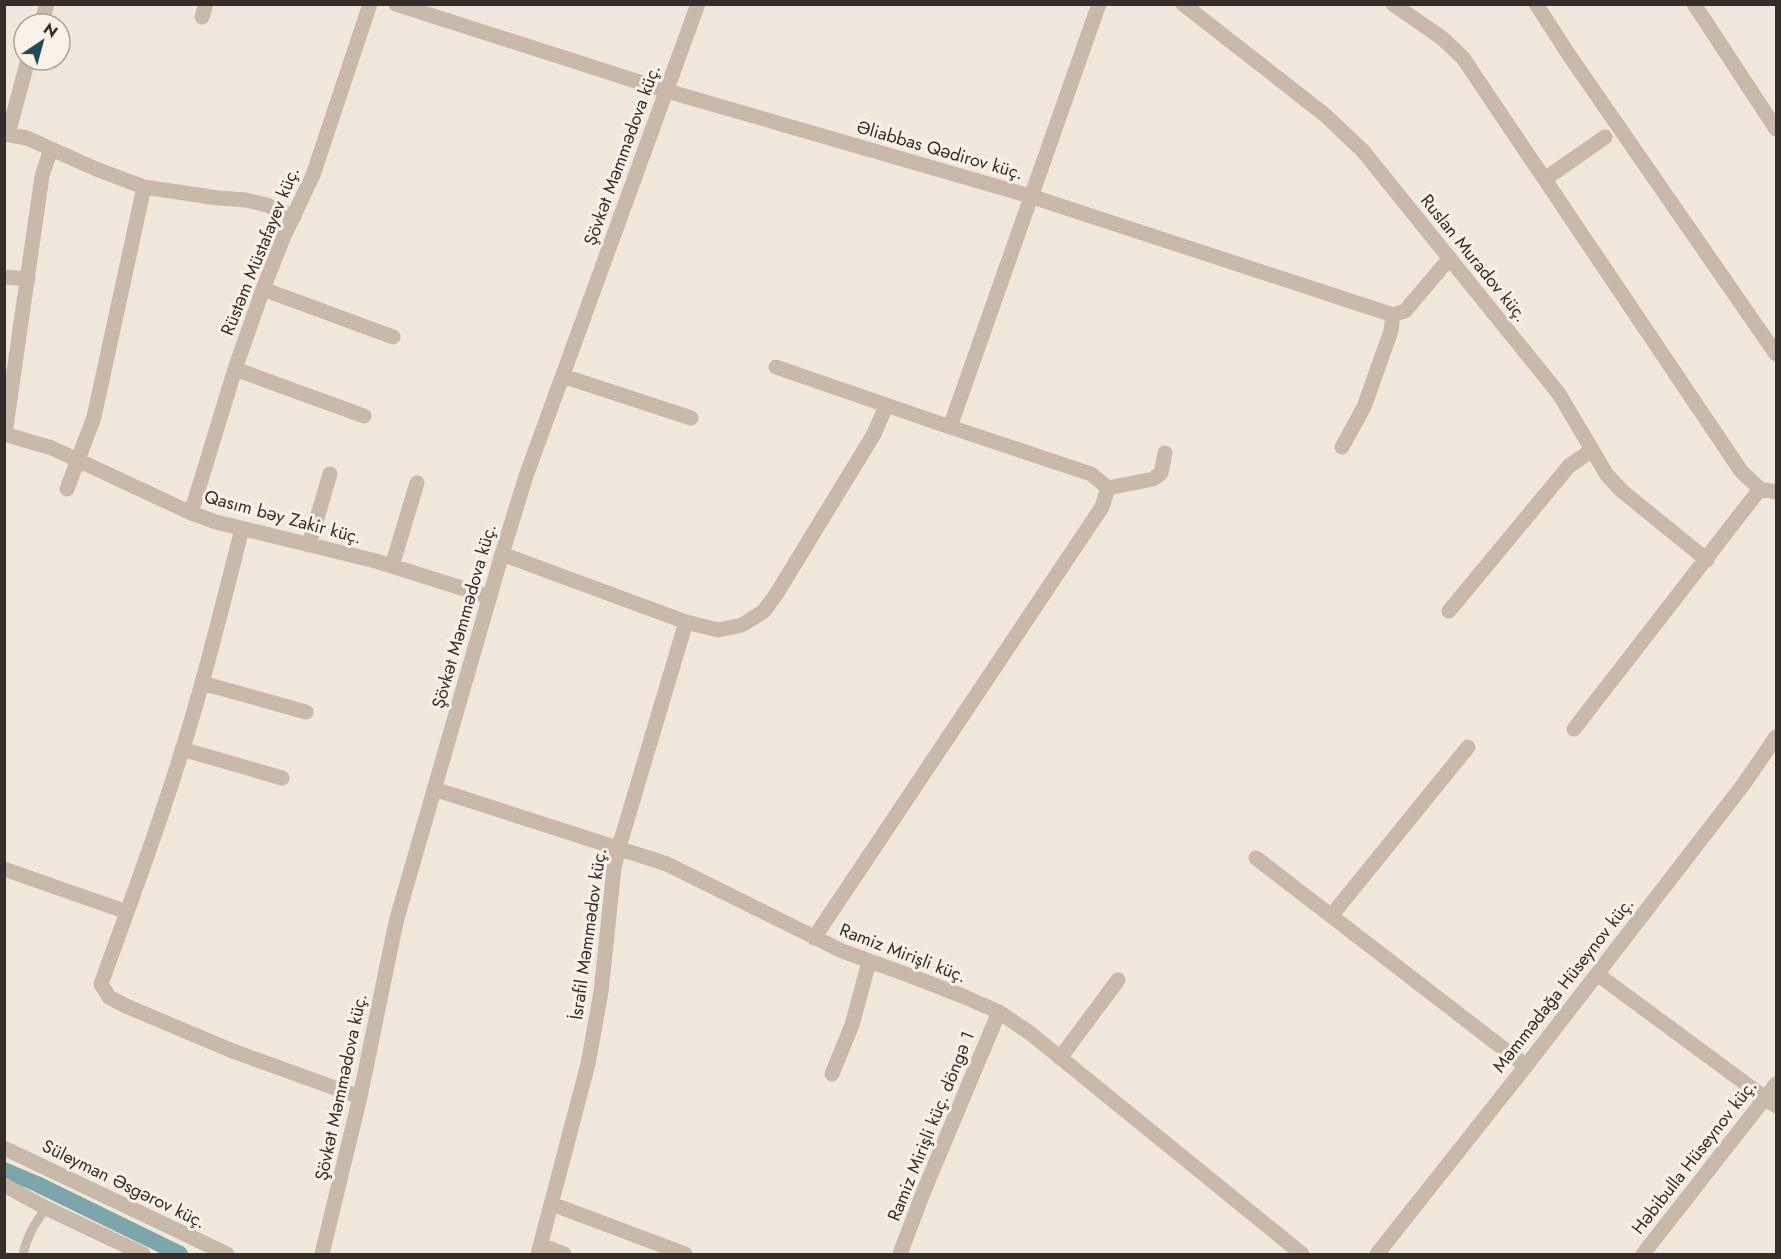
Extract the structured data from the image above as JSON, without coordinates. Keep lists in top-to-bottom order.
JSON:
{
  "streets": {
    "street": [
      "Əliabbas Qədirov küç.",
      "Şövkət Məmmədova küç.",
      "Rüstəm Müstafayev küç.",
      "Ruslan Muradov küç.",
      "Qasım bəy Zakir küç.",
      "İsrafil Məmmədov küç.",
      "Ramiz Mirişli küç.",
      "Məmmədağa Hüseynov küç.",
      "Ramiz Mirişli küç. döngə 1",
      "Həbibulla Hüseynov küç.",
      "Süleyman Əsgərov küç."
    ]
  },
  "crossings": [
    ["Əliabbas Qədirov küç.", "Şövkət Məmmədova küç."],
    ["Şövkət Məmmədova küç.", "Qasım bəy Zakir küç."],
    ["Şövkət Məmmədova küç.", "Ramiz Mirişli küç."],
    ["Rüstəm Müstafayev küç.", "Qasım bəy Zakir küç."],
    ["İsrafil Məmmədov küç.", "Ramiz Mirişli küç."],
    ["Ramiz Mirişli küç.", "Ramiz Mirişli küç. döngə 1"]
  ],
  "north": "top right"
}
